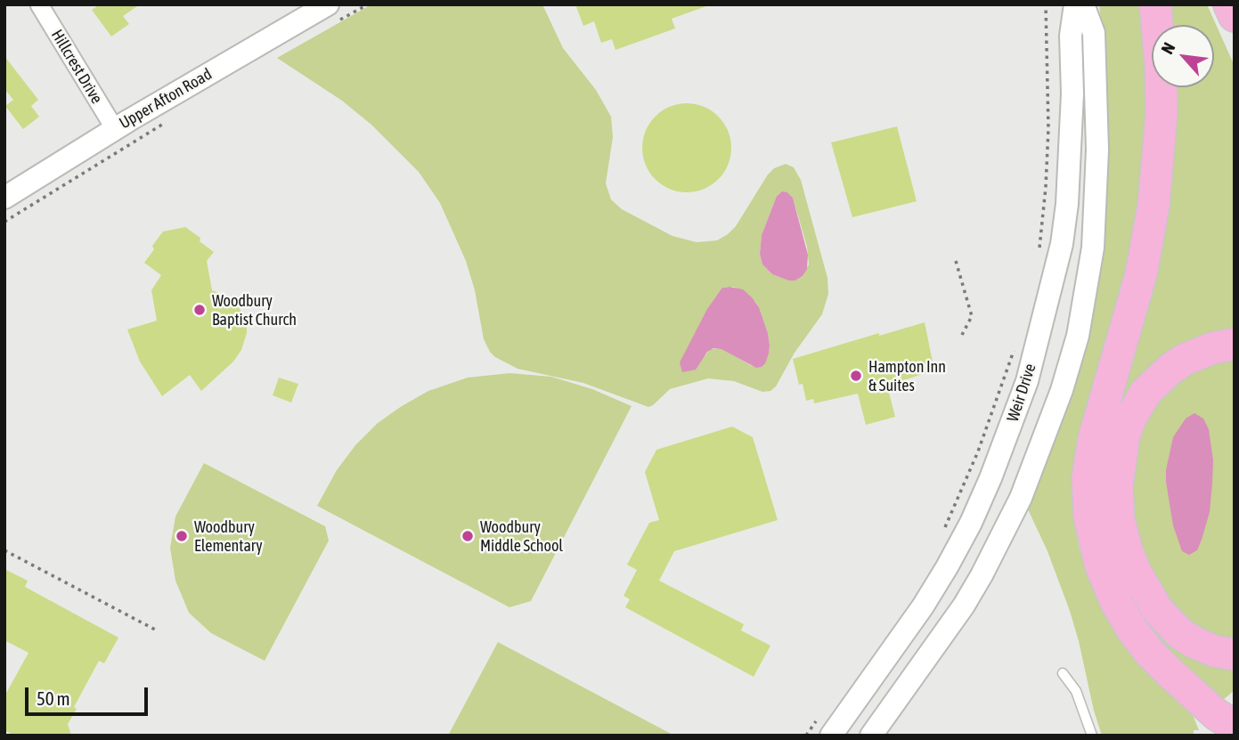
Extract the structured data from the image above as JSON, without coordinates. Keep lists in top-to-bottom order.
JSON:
{
  "streets": {
    "street": ["Hillcrest Drive", "Upper Afton Road", "Weir Drive"]
  },
  "crossings": [
    ["Hillcrest Drive", "Upper Afton Road"]
  ],
  "places": [
    "Woodbury Baptist Church",
    "Hampton Inn & Suites",
    "Woodbury Elementary",
    "Woodbury Middle School"
  ],
  "scale_bar": "50 m",
  "north": "top left"
}
